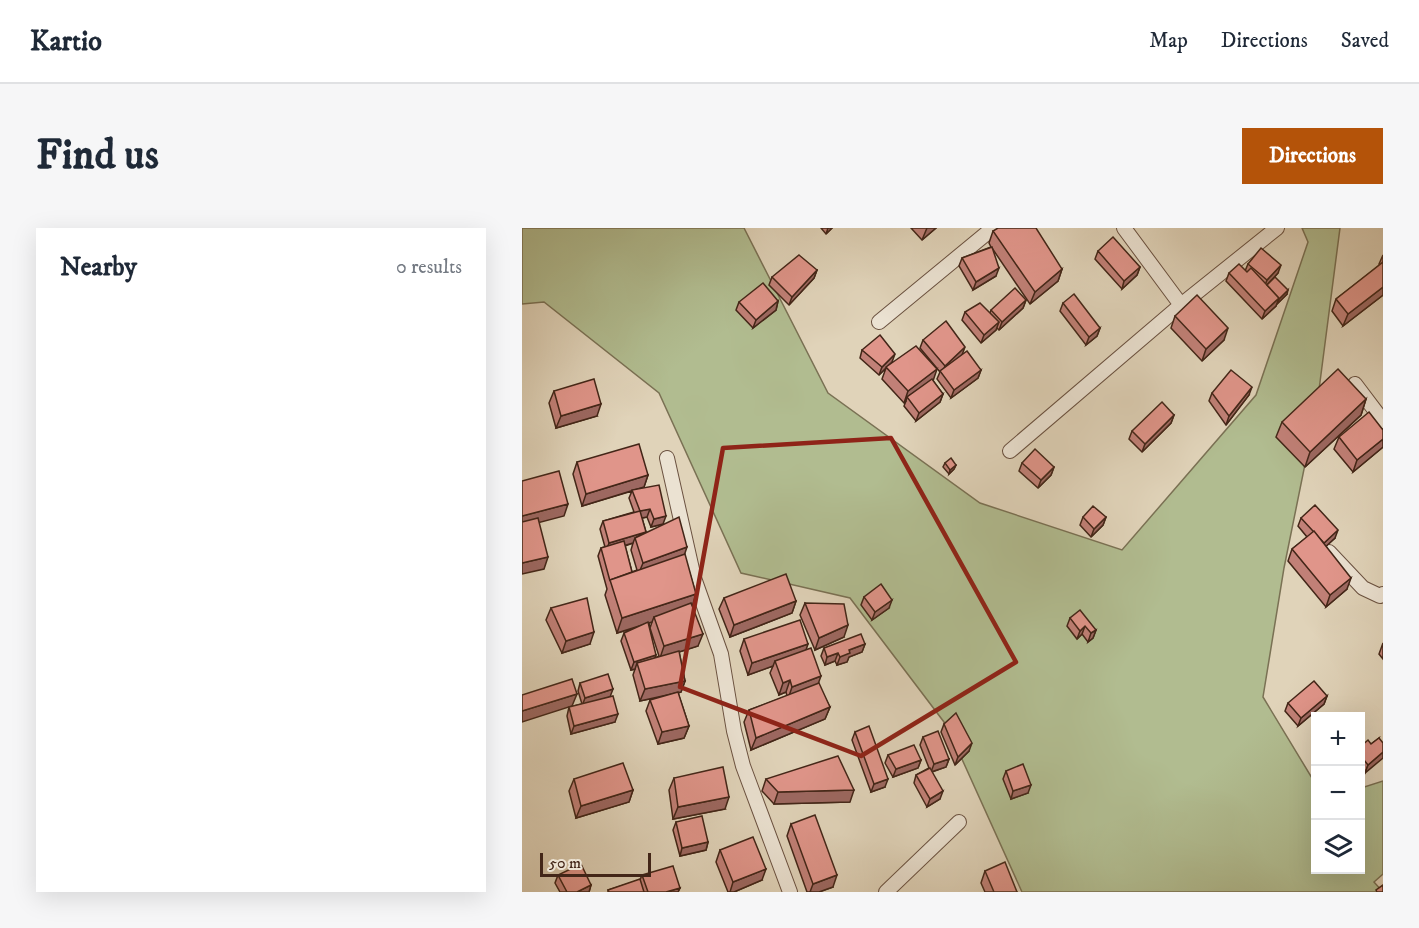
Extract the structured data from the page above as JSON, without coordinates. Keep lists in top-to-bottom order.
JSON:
{
  "scale_bar": "50 m",
  "page": {
    "header": "Kartio",
    "nav": ["Map", "Directions", "Saved"],
    "buttons": "Directions",
    "title": "Find us",
    "heading": ["Nearby", "0 results"],
    "map_buttons": ["+", "−"],
    "scale": "50 m"
  }
}
